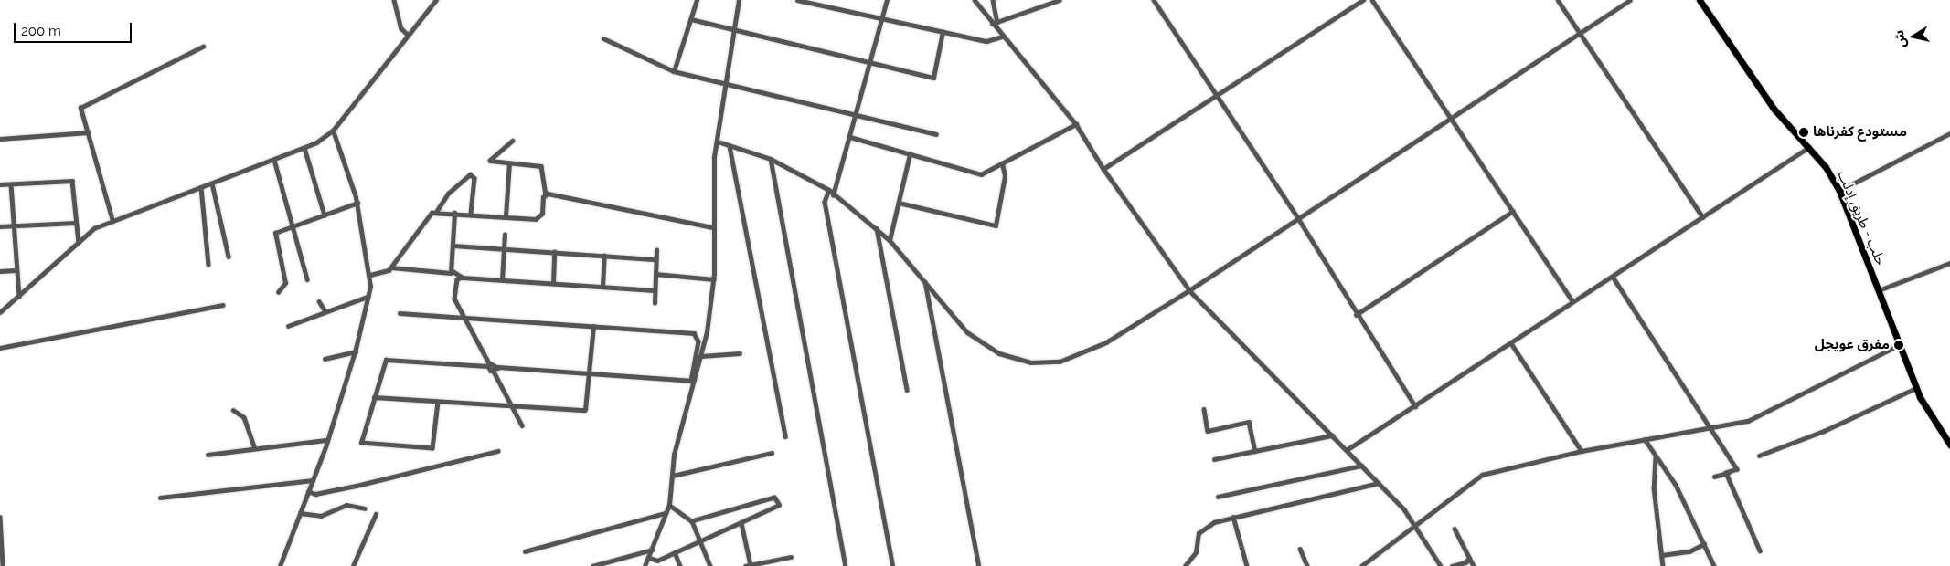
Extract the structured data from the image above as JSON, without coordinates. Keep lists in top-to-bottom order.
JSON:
{
  "streets": {
    "highway": ["حلب - طريق إدلب"]
  },
  "places": ["مستودع كفرناها", "مفرق عويجل"],
  "scale_bar": "200 m",
  "north": "left"
}
